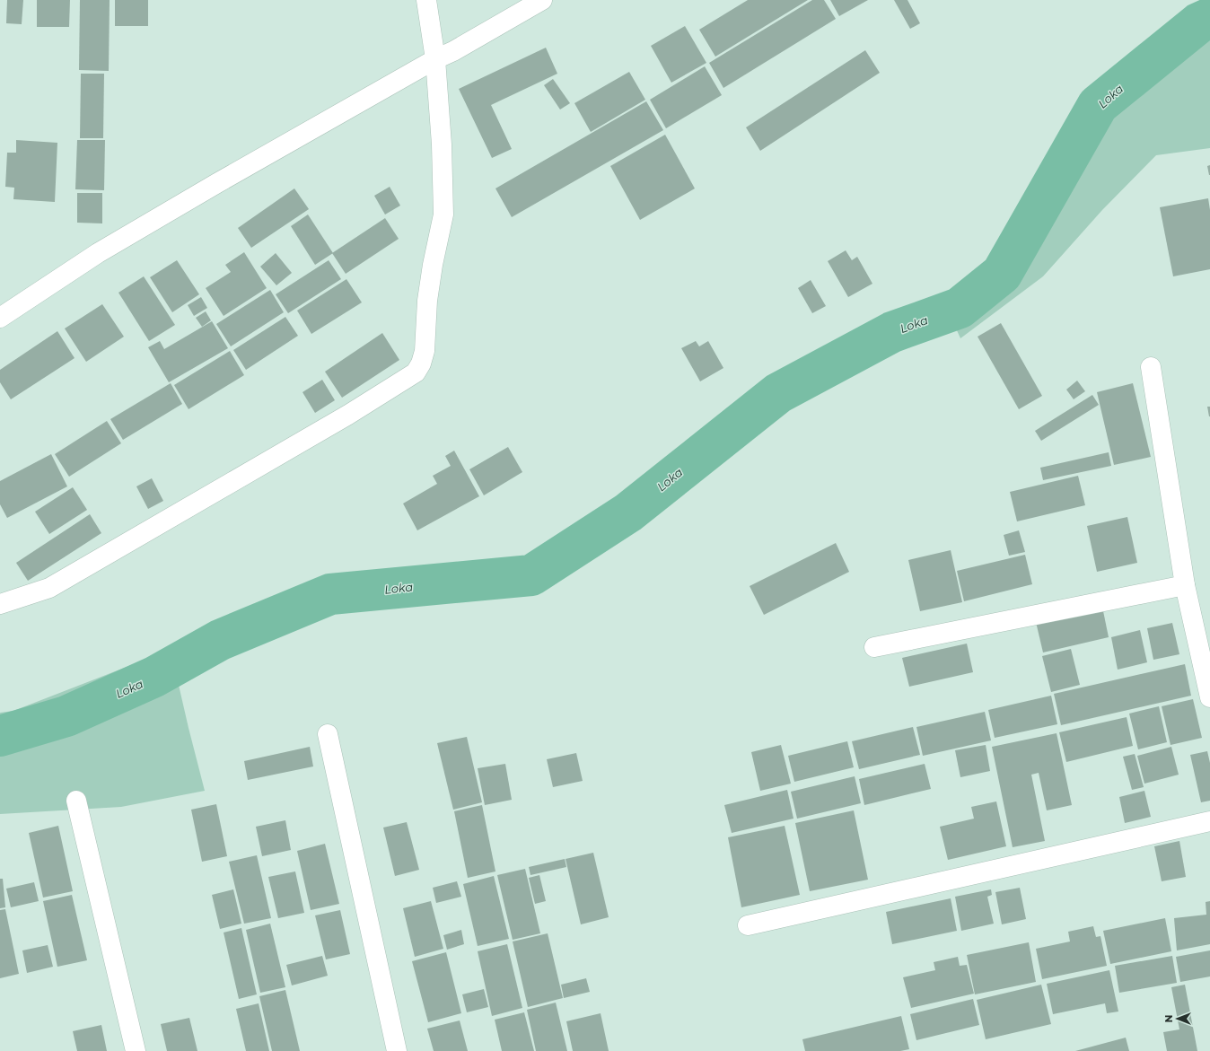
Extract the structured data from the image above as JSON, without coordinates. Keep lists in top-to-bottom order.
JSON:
{
  "water": ["Loka"],
  "north": "left"
}
